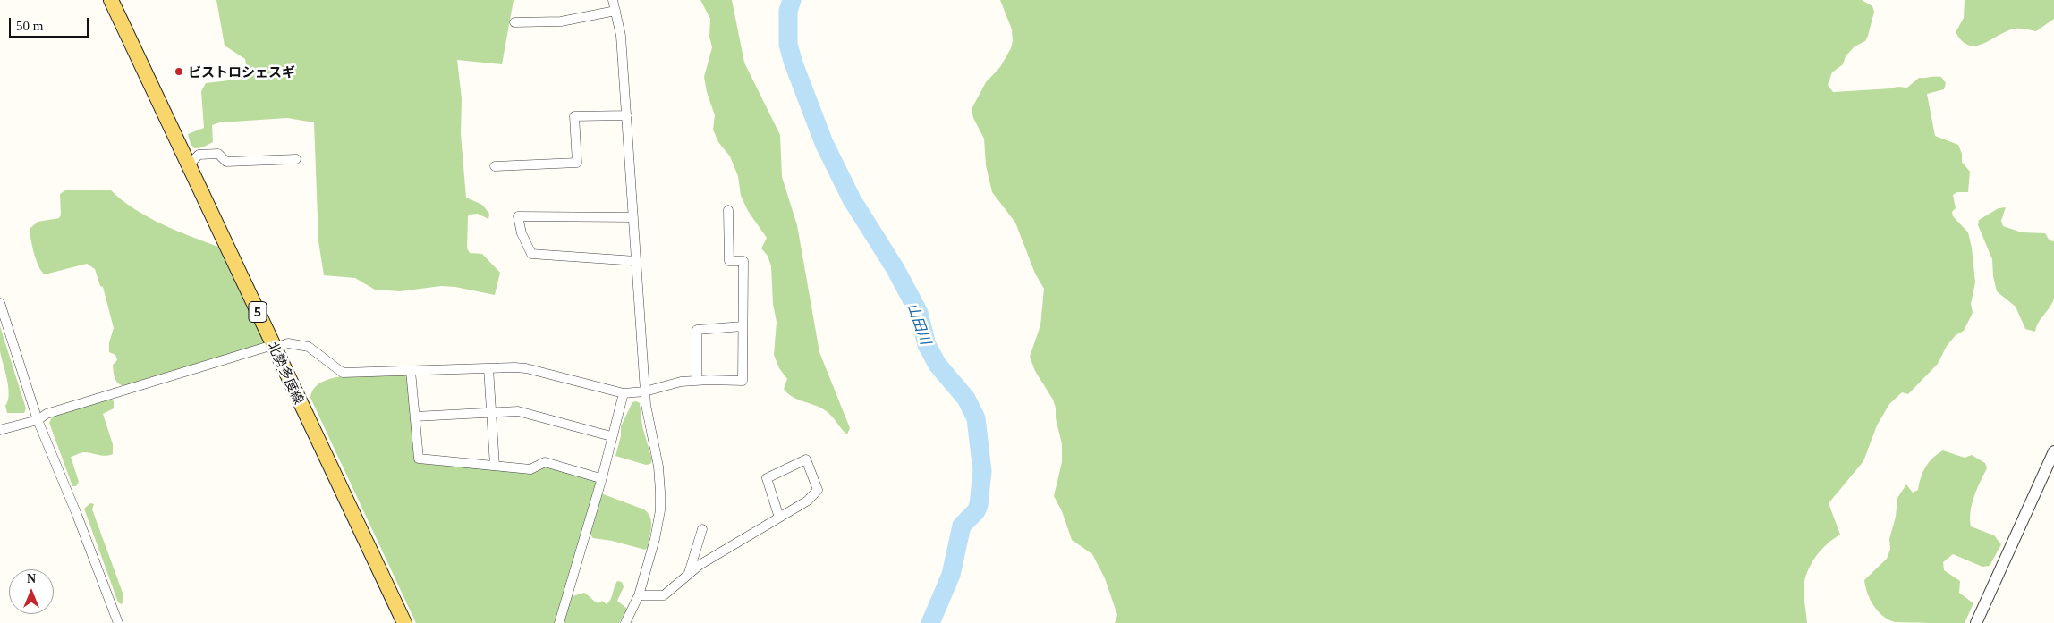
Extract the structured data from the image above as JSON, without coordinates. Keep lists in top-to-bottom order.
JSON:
{
  "streets": {
    "main road": ["5", "北勢多度線"]
  },
  "water": ["山田川"],
  "places": ["ビストロシェスギ"],
  "scale_bar": "50 m",
  "north": "top"
}
